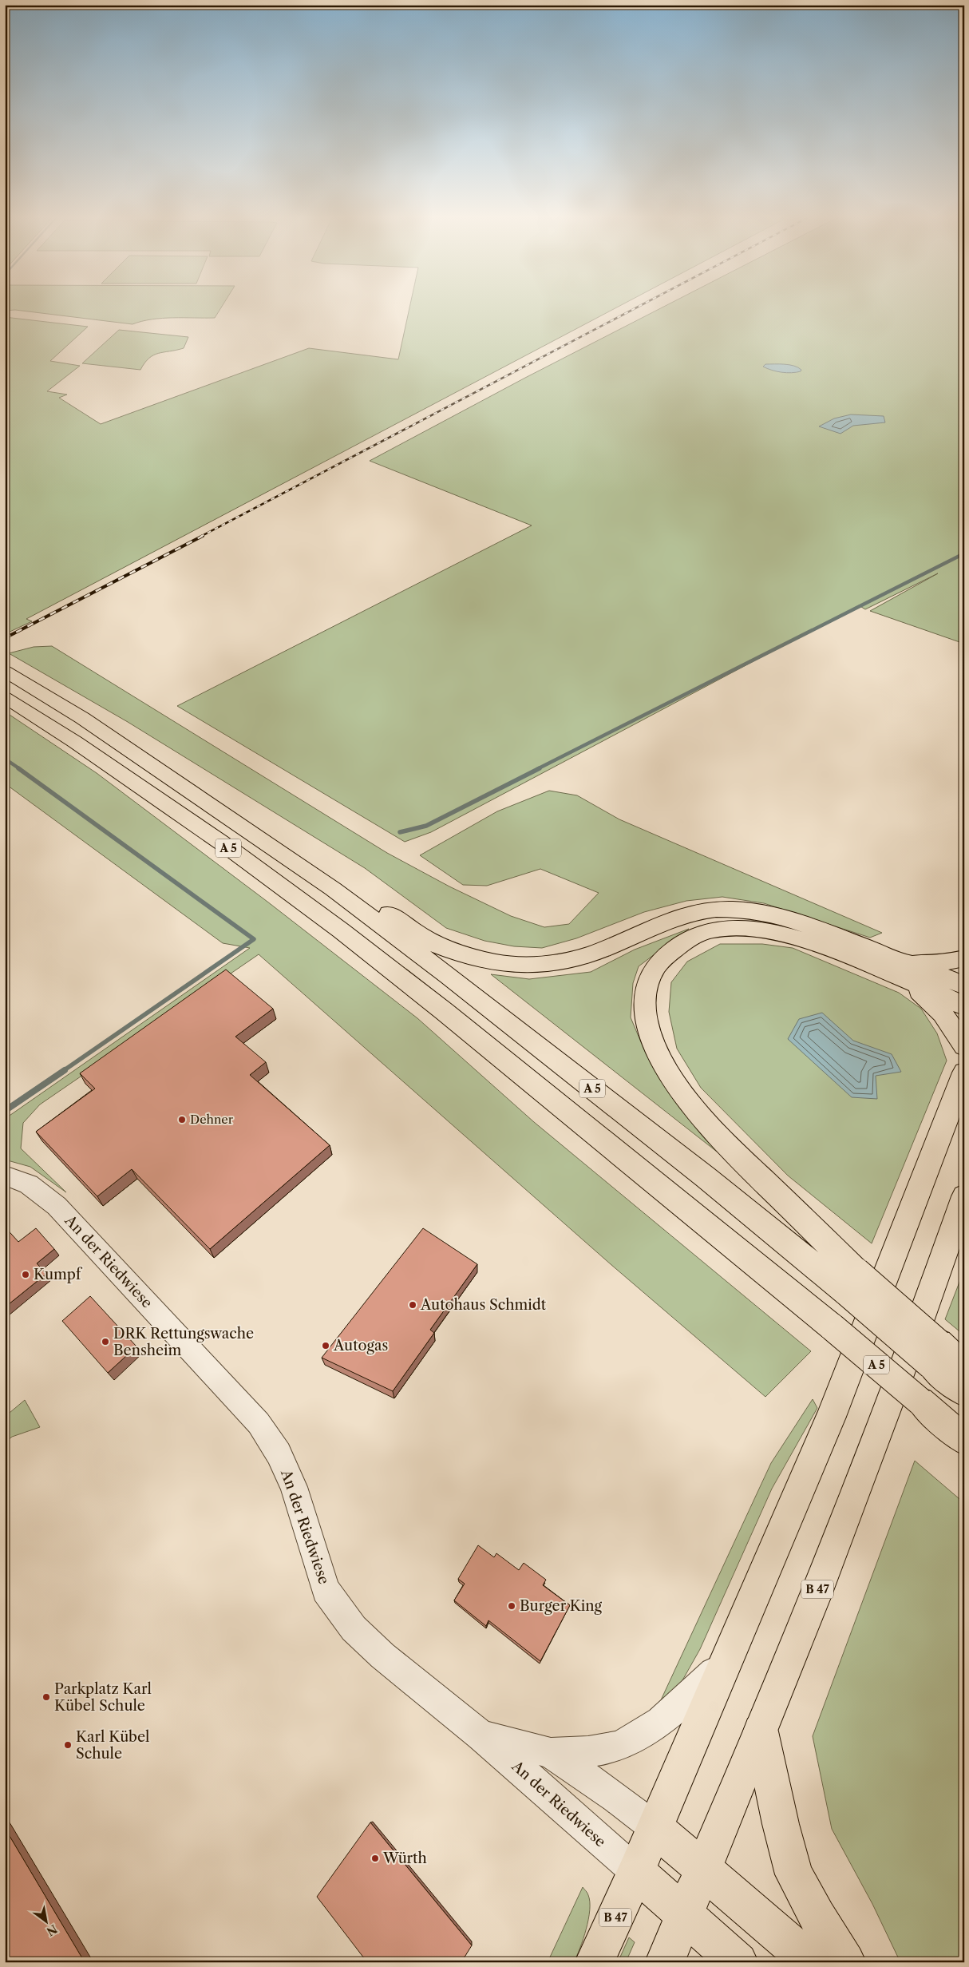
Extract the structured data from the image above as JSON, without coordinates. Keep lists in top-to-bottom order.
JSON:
{
  "streets": {
    "main road": ["A 5", "B 47"],
    "street": ["An der Riedwiese"]
  },
  "crossings": [
    ["An der Riedwiese", "B 47"]
  ],
  "places": [
    "Dehner",
    "Kumpf",
    "Autohaus Schmidt",
    "DRK Rettungswache Bensheim",
    "Autogas",
    "Burger King",
    "Parkplatz Karl Kübel Schule",
    "Karl Kübel Schule",
    "Würth"
  ],
  "north": "bottom right"
}
